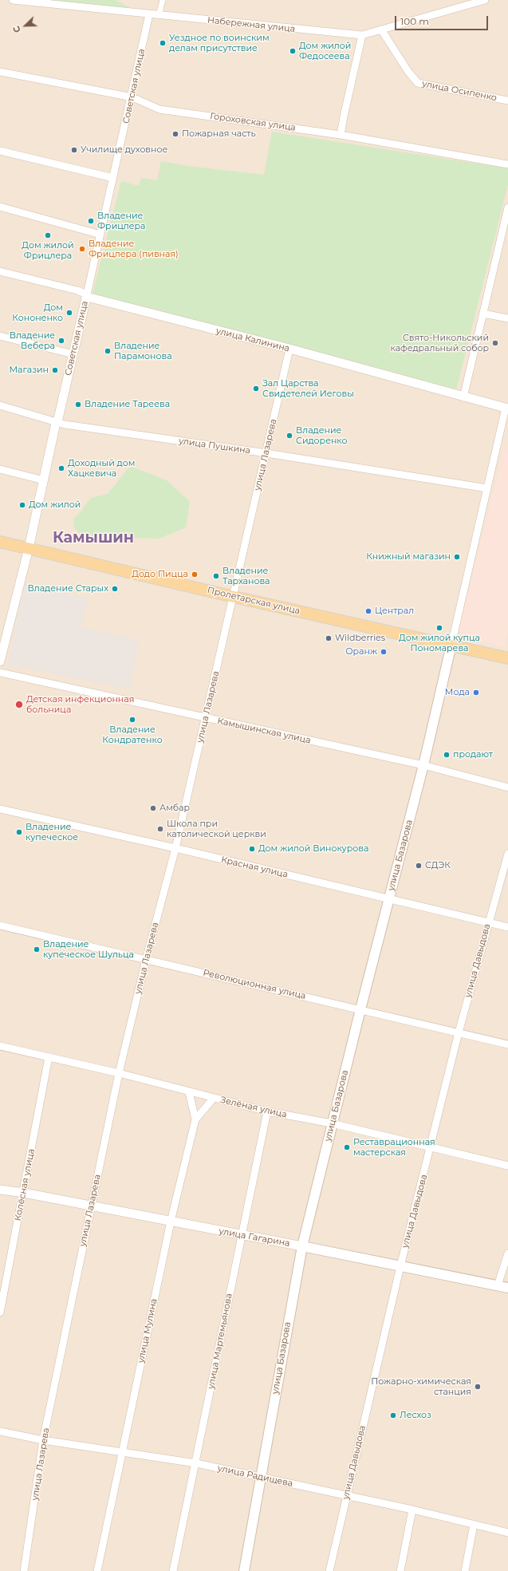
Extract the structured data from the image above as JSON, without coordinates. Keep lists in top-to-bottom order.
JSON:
{
  "streets": {
    "main road": ["Пролетарская улица", "улица Базарова", "улица Гагарина"],
    "street": [
      "Набережная улица",
      "Советская улица",
      "улица Осипенко",
      "Гороховская улица",
      "улица Калинина",
      "улица Пушкина",
      "улица Лазарева",
      "Камышинская улица",
      "Красная улица",
      "улица Давыдова",
      "Революционная улица",
      "Зелёная улица",
      "Колёсная улица",
      "улица Мулина",
      "улица Мартемьянова",
      "улица Радищева"
    ]
  },
  "crossings": [
    ["Набережная улица", "Советская улица"],
    ["Набережная улица", "улица Осипенко"],
    ["Советская улица", "Гороховская улица"],
    ["Советская улица", "улица Калинина"],
    ["Советская улица", "улица Пушкина"],
    ["Советская улица", "Пролетарская улица"],
    ["улица Калинина", "улица Лазарева"],
    ["улица Пушкина", "улица Лазарева"],
    ["улица Лазарева", "Пролетарская улица"],
    ["улица Лазарева", "Камышинская улица"],
    ["улица Лазарева", "Красная улица"],
    ["улица Лазарева", "Революционная улица"],
    ["улица Лазарева", "Зелёная улица"],
    ["улица Лазарева", "улица Гагарина"],
    ["улица Лазарева", "улица Радищева"],
    ["Пролетарская улица", "улица Базарова"],
    ["Камышинская улица", "улица Базарова"],
    ["улица Базарова", "Красная улица"],
    ["улица Базарова", "Революционная улица"],
    ["улица Базарова", "Зелёная улица"],
    ["улица Базарова", "улица Гагарина"],
    ["улица Базарова", "улица Радищева"],
    ["Красная улица", "улица Давыдова"],
    ["улица Давыдова", "Революционная улица"],
    ["улица Давыдова", "Зелёная улица"],
    ["улица Давыдова", "улица Гагарина"],
    ["улица Давыдова", "улица Радищева"],
    ["Зелёная улица", "Колёсная улица"],
    ["Зелёная улица", "улица Мулина"],
    ["Зелёная улица", "улица Мартемьянова"],
    ["Колёсная улица", "улица Гагарина"],
    ["улица Гагарина", "улица Мулина"],
    ["улица Гагарина", "улица Мартемьянова"],
    ["улица Мулина", "улица Радищева"],
    ["улица Мартемьянова", "улица Радищева"]
  ],
  "districts": ["Камышин"],
  "places": [
    "Уездное по воинским делам присутствие",
    "Дом жилой Федосеева",
    "Пожарная часть",
    "Училище духовное",
    "Владение Фрицлера",
    "Дом жилой Фрицлера",
    "Владение Фрицлера (пивная)",
    "Дом Кононенко",
    "Владение Вебера",
    "Свято-Никольский кафедральный собор",
    "Владение Парамонова",
    "Магазин",
    "Зал Царства Свидетелей Иеговы",
    "Владение Тареева",
    "Владение Сидоренко",
    "Доходный дом Хацкевича",
    "Дом жилой",
    "Книжный магазин",
    "Додо Пицца",
    "Владение Тарханова",
    "Владение Старых",
    "Централ",
    "Дом жилой купца Пономарева",
    "Wildberries",
    "Оранж",
    "Мода",
    "Детская инфекционная больница",
    "Владение Кондратенко",
    "продают",
    "Амбар",
    "Школа при католической церкви",
    "Владение купеческое",
    "Дом жилой Винокурова",
    "СДЭК",
    "Владение купеческое Шульца",
    "Реставрационная мастерская",
    "Пожарно-химическая станция",
    "Лесхоз"
  ],
  "scale_bar": "100 m",
  "north": "bottom left"
}
